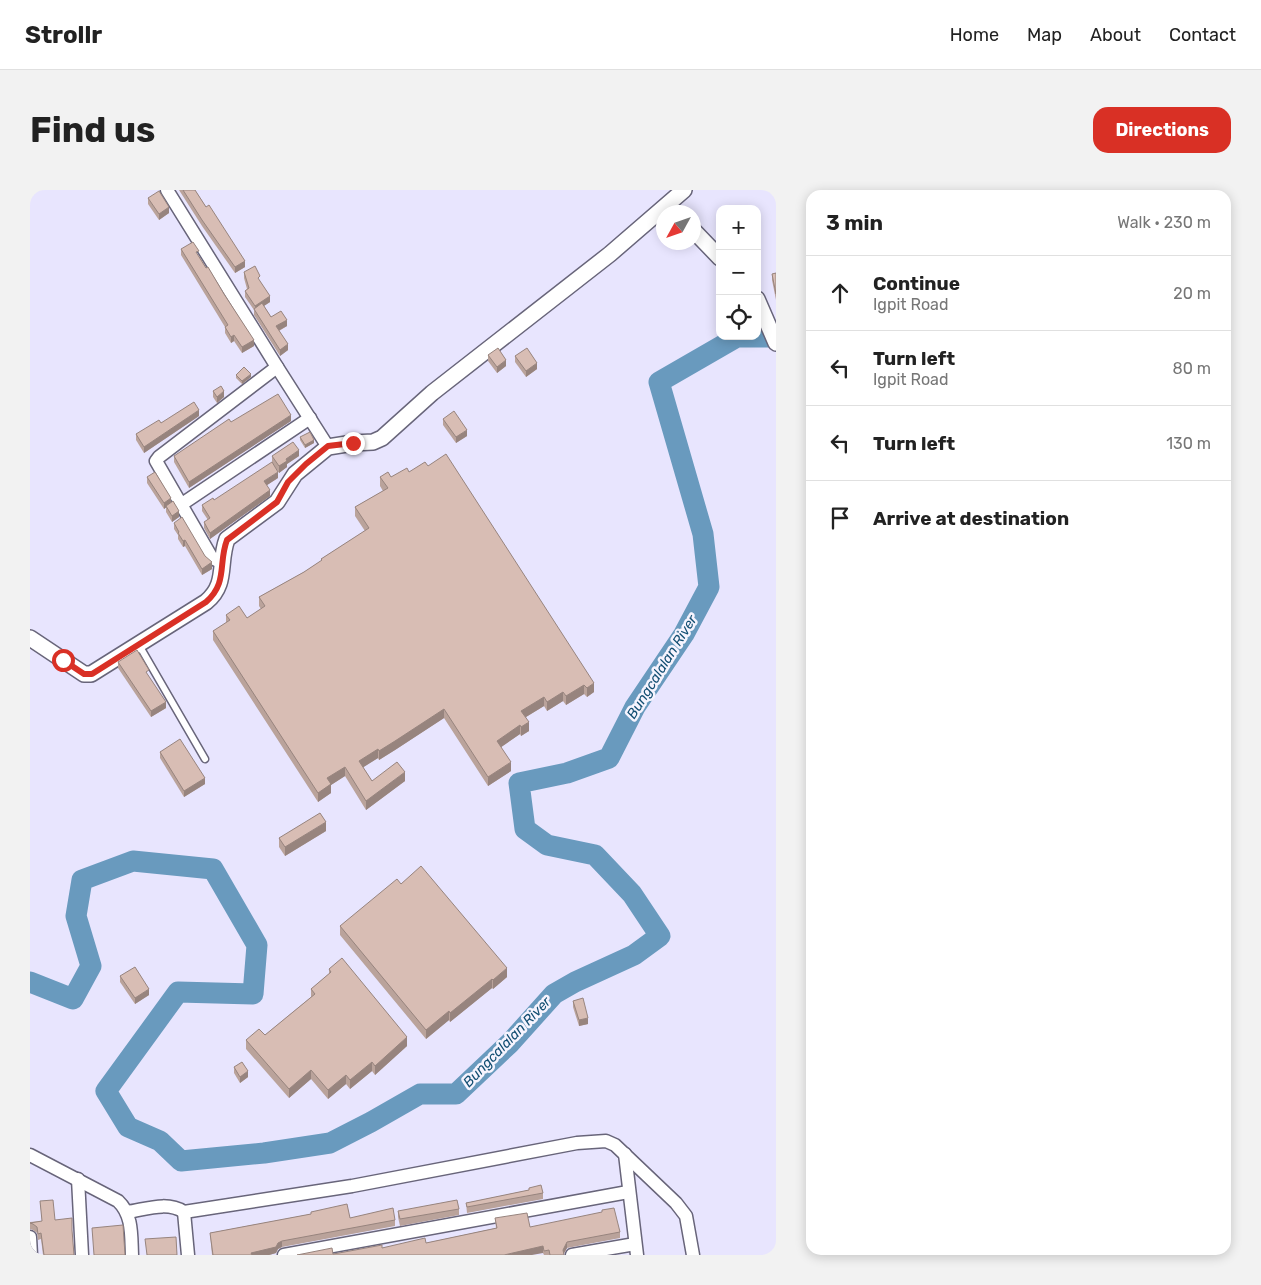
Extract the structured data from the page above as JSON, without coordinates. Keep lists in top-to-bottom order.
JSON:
{
  "water": ["Bungcalalan River"],
  "north": "bottom left",
  "page": {
    "header": "Strollr",
    "nav": [
      "Home",
      "Map",
      "About",
      "Contact"
    ],
    "buttons": "Directions",
    "title": "Find us",
    "heading": ["3 min", "Walk · 230 m"],
    "map_buttons": ["+", "−"],
    "list": [
      ["Continue", "Igpit Road", "20 m"],
      ["Turn left", "Igpit Road", "80 m"],
      ["Turn left", "130 m"],
      "Arrive at destination"
    ]
  }
}
